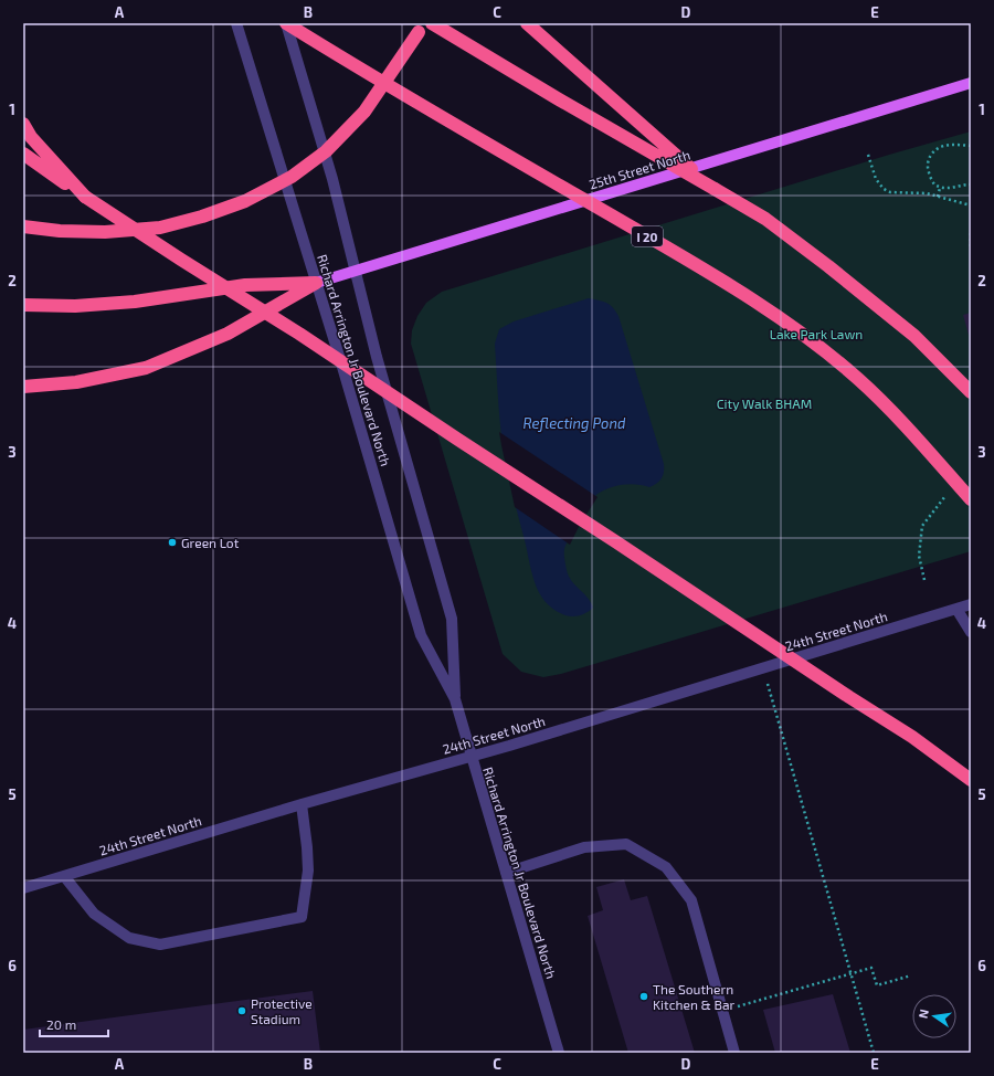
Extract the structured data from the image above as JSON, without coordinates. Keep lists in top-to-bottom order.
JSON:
{
  "streets": {
    "highway": ["I 20"],
    "main road": ["25th Street North"],
    "street": ["Richard Arrington Jr Boulevard North", "24th Street North"]
  },
  "crossings": [
    ["25th Street North", "Richard Arrington Jr Boulevard North"],
    ["I 20", "Richard Arrington Jr Boulevard North"],
    ["Richard Arrington Jr Boulevard North", "24th Street North"]
  ],
  "water": ["Reflecting Pond"],
  "parks": ["Lake Park Lawn", "City Walk BHAM"],
  "places": ["Green Lot", "The Southern Kitchen & Bar", "Protective Stadium"],
  "scale_bar": "20 m",
  "north": "left",
  "grid": {
    "columns": [
      "A",
      "B",
      "C",
      "D",
      "E"
    ],
    "rows": [
      "1",
      "2",
      "3",
      "4",
      "5",
      "6"
    ]
  }
}
